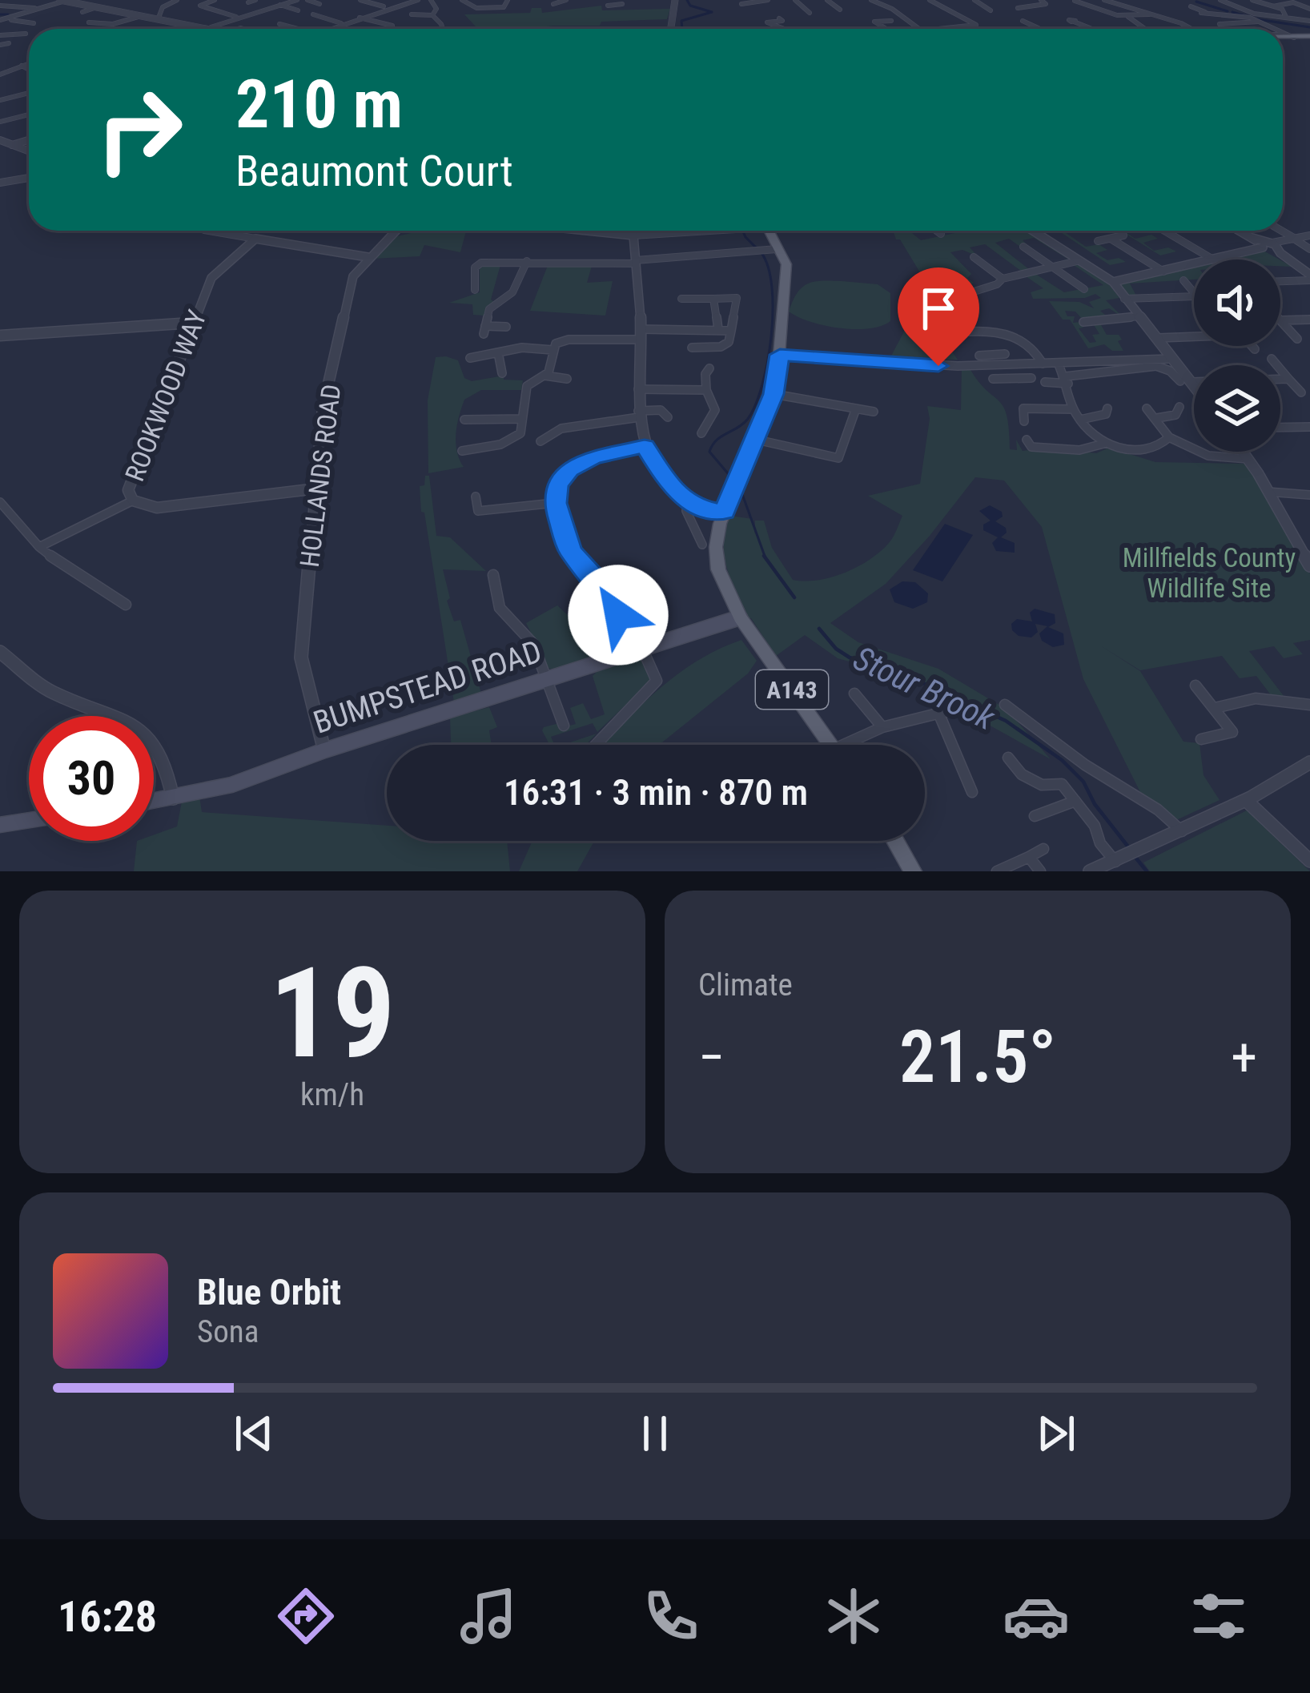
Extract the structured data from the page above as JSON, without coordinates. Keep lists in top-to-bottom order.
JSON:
{
  "streets": {
    "main road": ["BUMPSTEAD ROAD", "A143"],
    "street": ["ROOKWOOD WAY", "HOLLANDS ROAD"]
  },
  "crossings": [
    ["ROOKWOOD WAY", "HOLLANDS ROAD"],
    ["HOLLANDS ROAD", "BUMPSTEAD ROAD"],
    ["BUMPSTEAD ROAD", "A143"]
  ],
  "water": ["Stour Brook"],
  "parks": ["Millfields County Wildlife Site"],
  "page": {
    "turn": ["210 m", "Beaumont Court"],
    "limit": "30",
    "trip": "16:31 · 3 min · 870 m",
    "tile": [
      ["19", "km/h"],
      "Climate"
    ],
    "heat": ["−", "21.5°", "+"],
    "song": ["Blue Orbit", "Sona"],
    "tabs": "16:28"
  }
}
